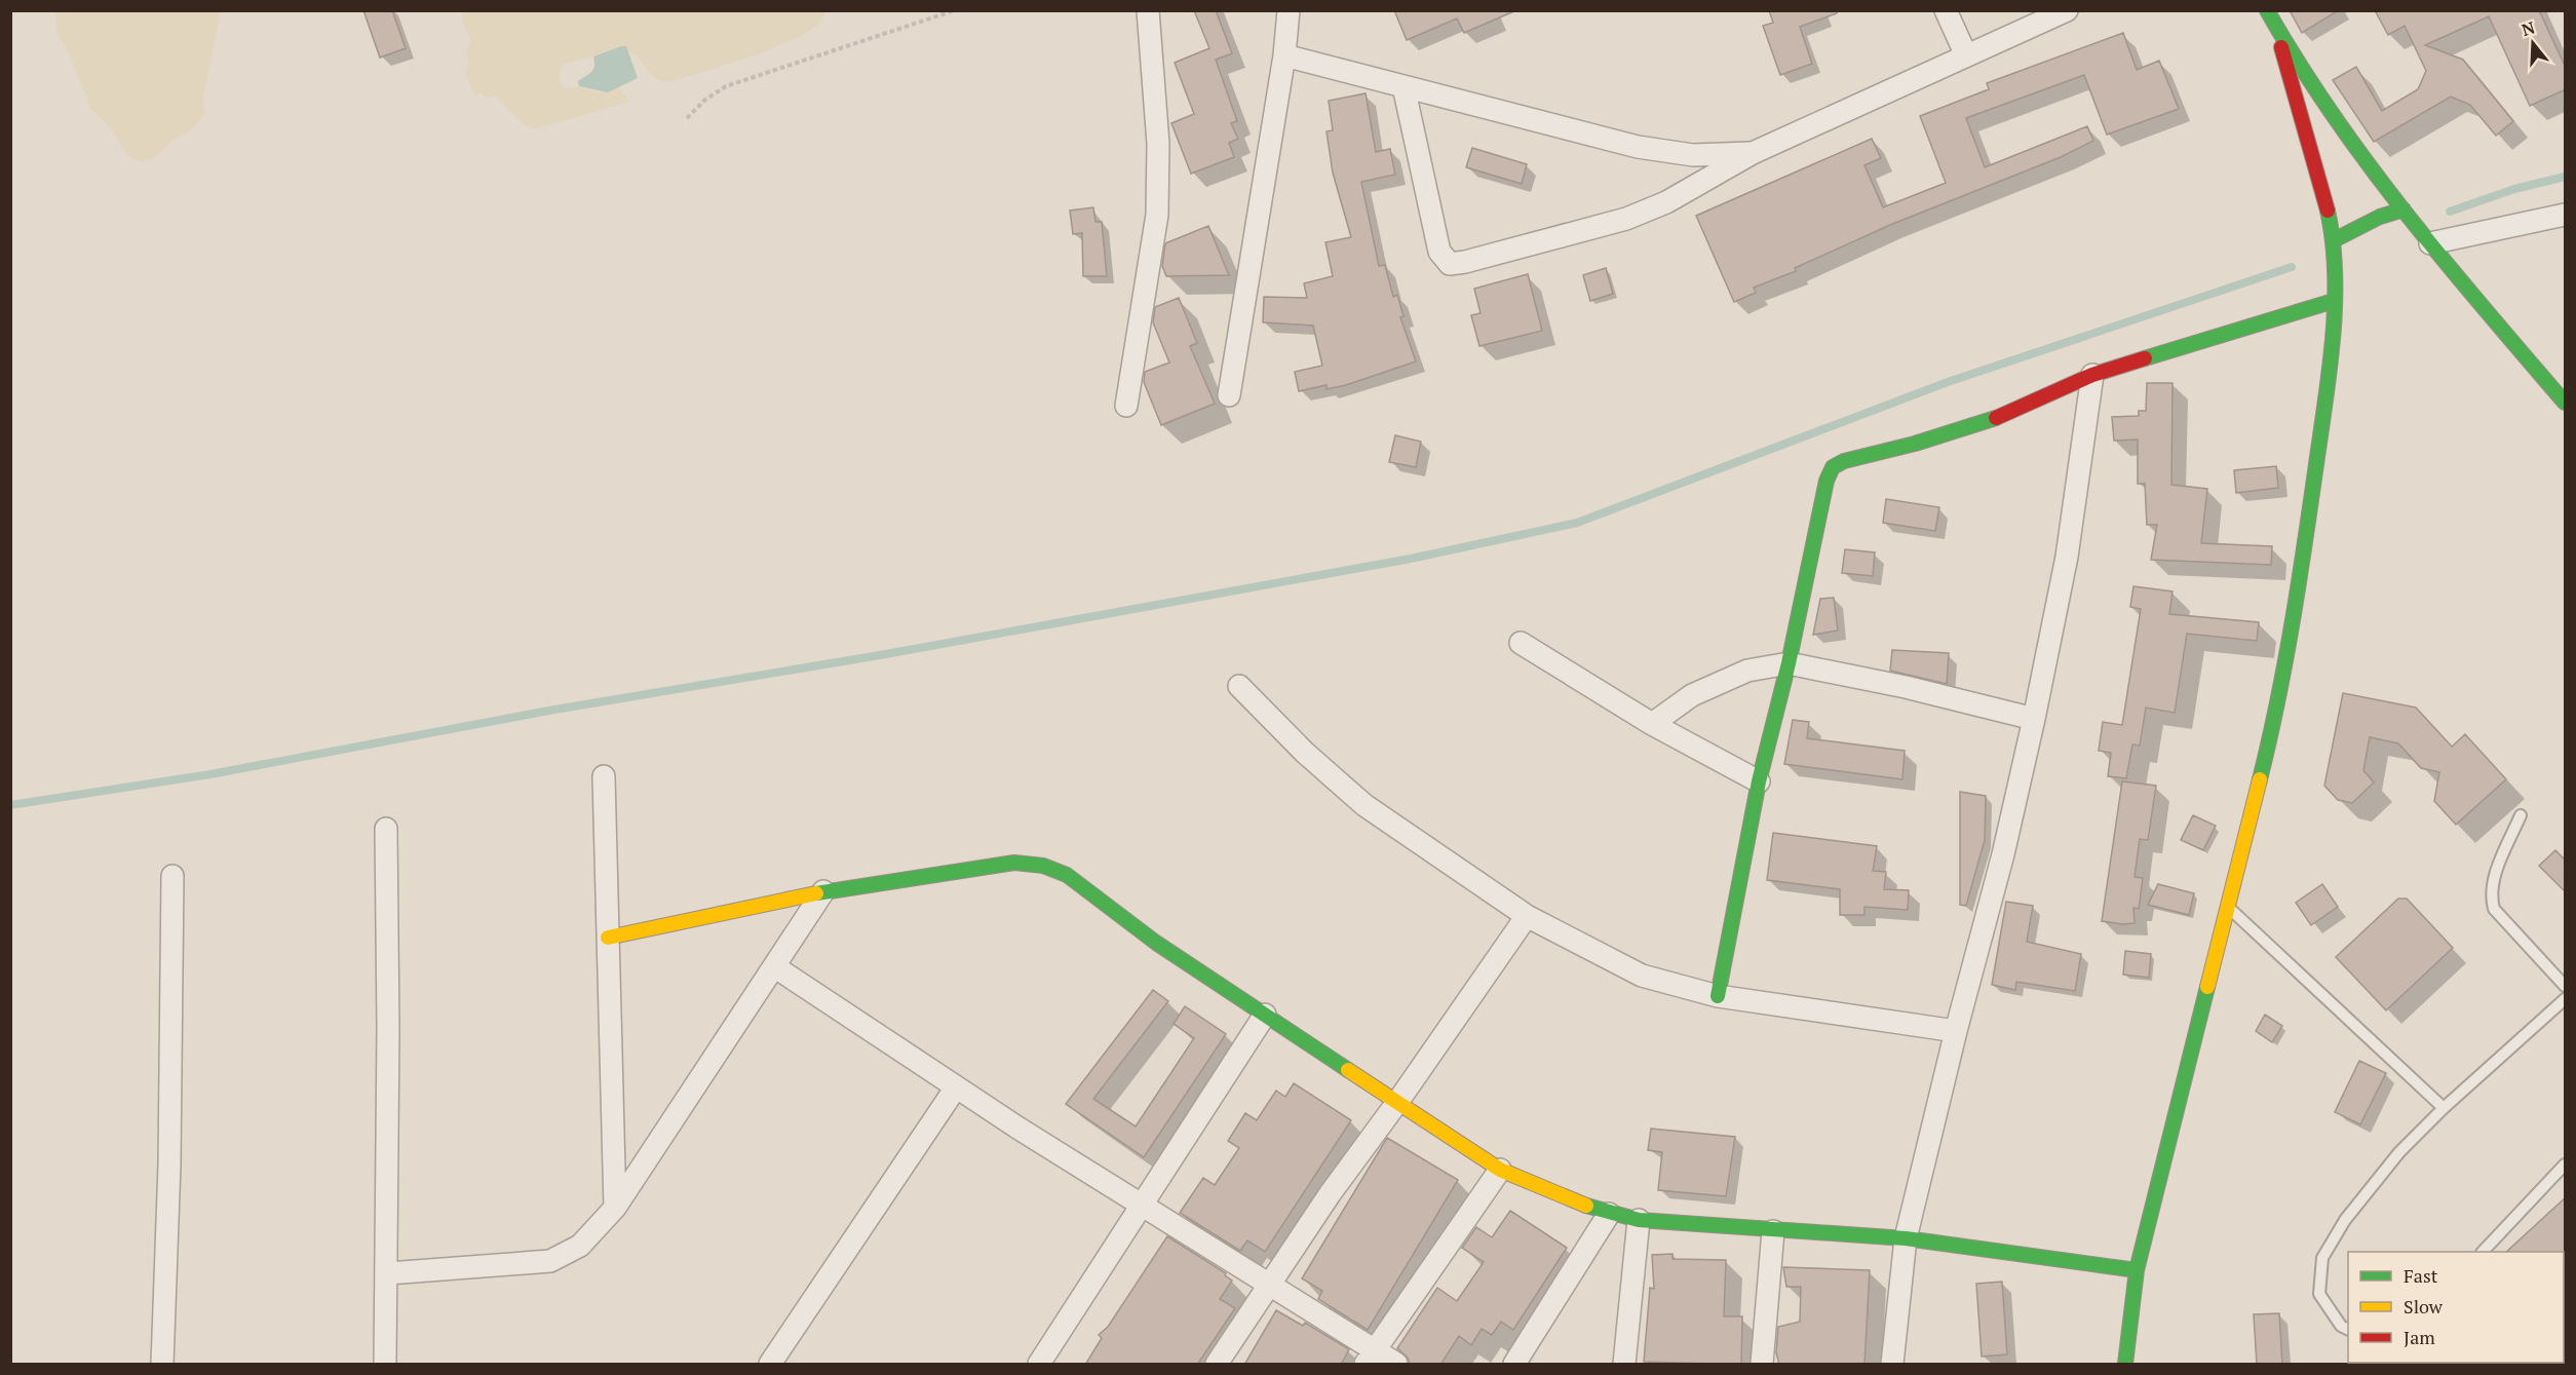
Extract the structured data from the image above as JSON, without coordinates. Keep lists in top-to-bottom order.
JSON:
{
  "legend": ["Fast", "Slow", "Jam"],
  "north": "top"
}
